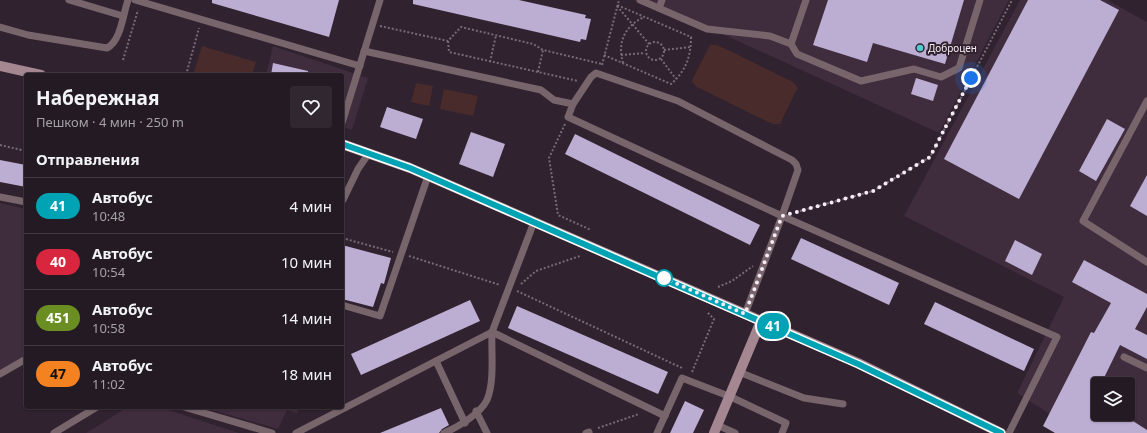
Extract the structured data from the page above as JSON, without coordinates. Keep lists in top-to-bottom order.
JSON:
{
  "places": ["Доброцен"],
  "lines": ["bus line 41"],
  "page": {
    "on_map": "41",
    "heading": [
      ["Набережная", "Пешком · 4 мин · 250 m"],
      "Отправления"
    ],
    "list": [
      {
        "mark": "41",
        "name": "Автобус",
        "note": "10:48",
        "value": "4 мин"
      },
      {
        "mark": "40",
        "name": "Автобус",
        "note": "10:54",
        "value": "10 мин"
      },
      {
        "mark": "451",
        "name": "Автобус",
        "note": "10:58",
        "value": "14 мин"
      },
      {
        "mark": "47",
        "name": "Автобус",
        "note": "11:02",
        "value": "18 мин"
      }
    ]
  }
}
